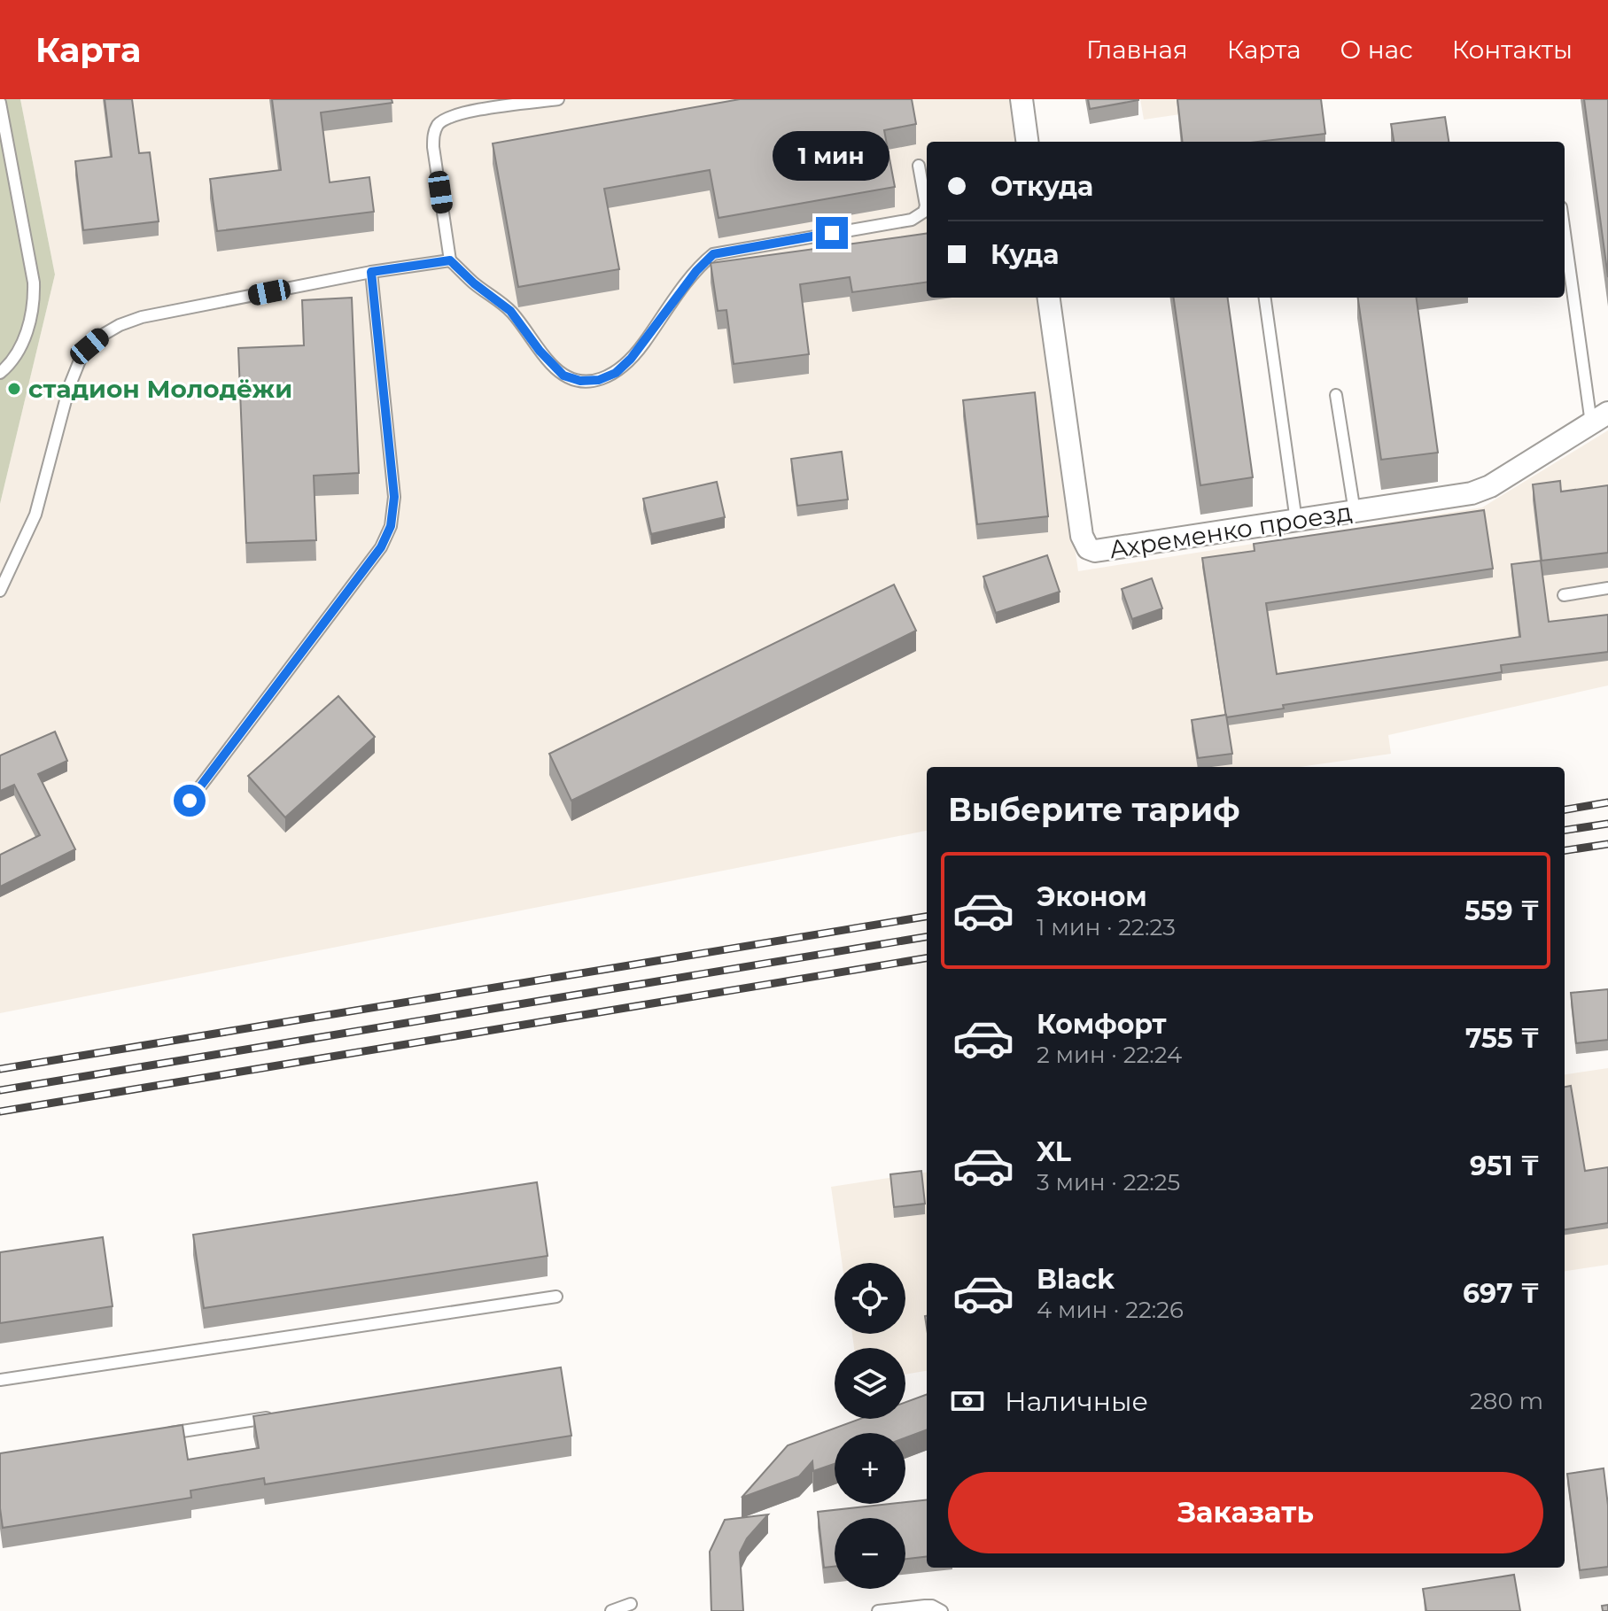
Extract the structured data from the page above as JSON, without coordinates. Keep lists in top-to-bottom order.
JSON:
{
  "streets": {
    "street": ["Ахременко проезд"]
  },
  "places": ["стадион Молодёжи"],
  "page": {
    "header": "Карта",
    "nav": [
      "Главная",
      "Карта",
      "О нас",
      "Контакты"
    ],
    "bubble": "1 мин",
    "banner": ["Откуда", "Куда"],
    "heading": "Выберите тариф",
    "list": [
      {
        "name": "Эконом",
        "note": "1 мин · 22:23",
        "value": "559 ₸"
      },
      {
        "name": "Комфорт",
        "note": "2 мин · 22:24",
        "value": "755 ₸"
      },
      {
        "name": "XL",
        "note": "3 мин · 22:25",
        "value": "951 ₸"
      },
      {
        "name": "Black",
        "note": "4 мин · 22:26",
        "value": "697 ₸"
      }
    ],
    "map_buttons": ["+", "−"],
    "pay": ["Наличные", "280 m"],
    "buttons": "Заказать"
  }
}
